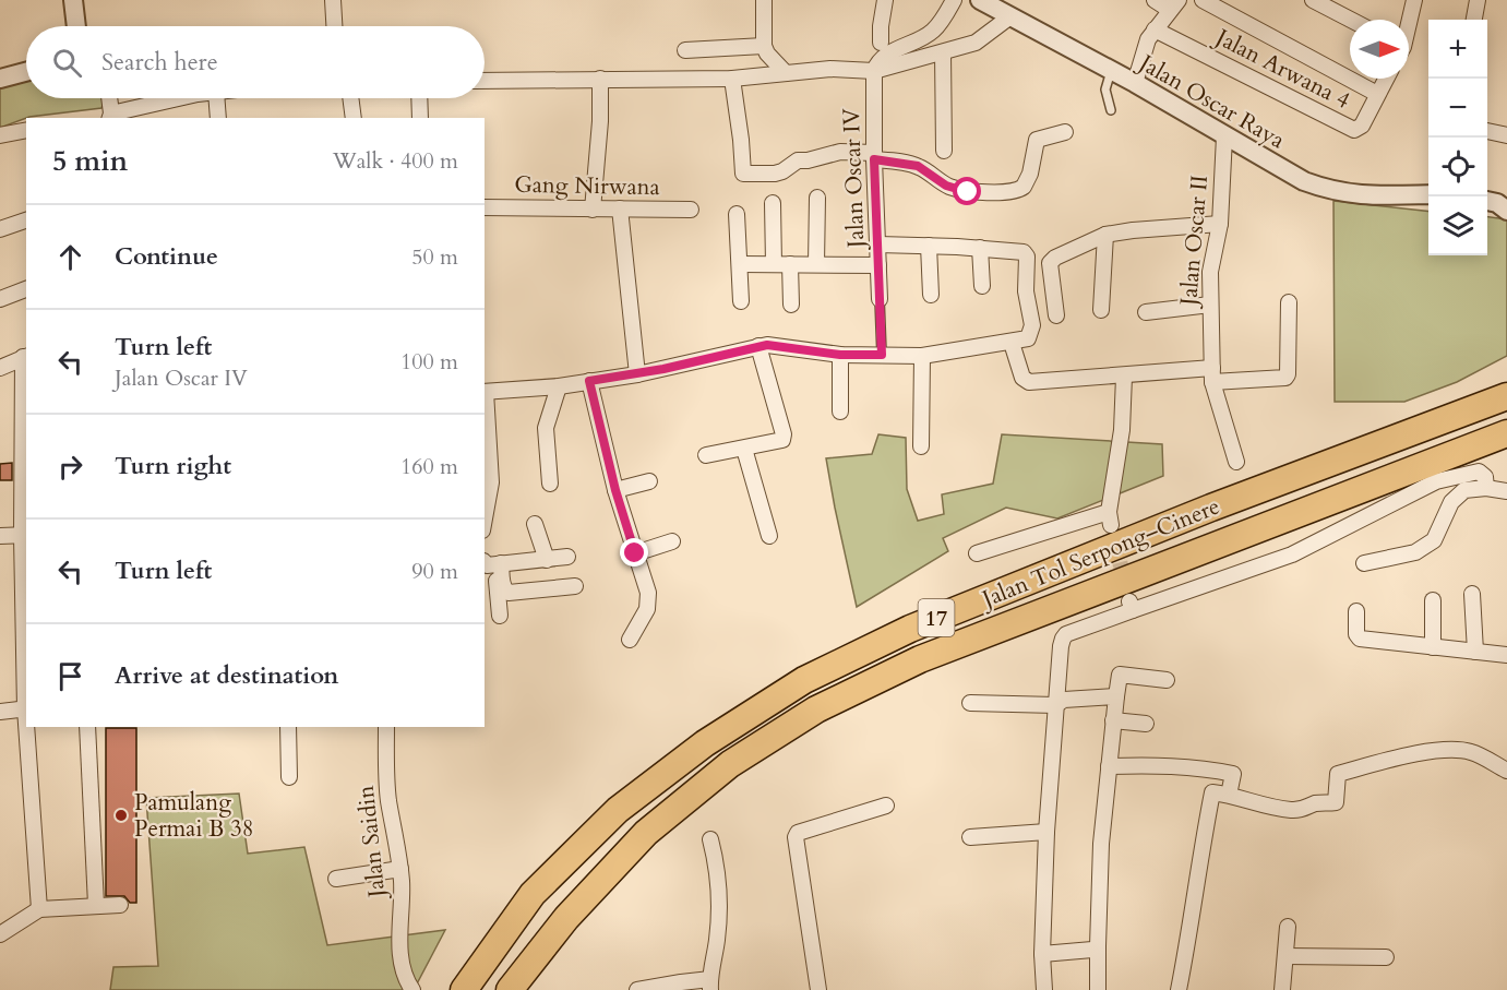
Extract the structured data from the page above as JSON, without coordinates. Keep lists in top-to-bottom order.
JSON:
{
  "streets": {
    "highway": ["Jalan Tol Serpong–Cinere", "17"],
    "street": [
      "Jalan Arwana 4",
      "Jalan Oscar Raya",
      "Jalan Oscar IV",
      "Gang Nirwana",
      "Jalan Oscar II",
      "Jalan Saidin"
    ]
  },
  "crossings": [
    ["Jalan Oscar Raya", "Jalan Oscar II"]
  ],
  "places": ["Pamulang Permai B 38"],
  "north": "right",
  "page": {
    "map_buttons": ["+", "−"],
    "search": "Search here",
    "heading": ["5 min", "Walk · 400 m"],
    "list": [
      ["Continue", "50 m"],
      ["Turn left", "Jalan Oscar IV", "100 m"],
      ["Turn right", "160 m"],
      ["Turn left", "90 m"],
      "Arrive at destination"
    ]
  }
}
